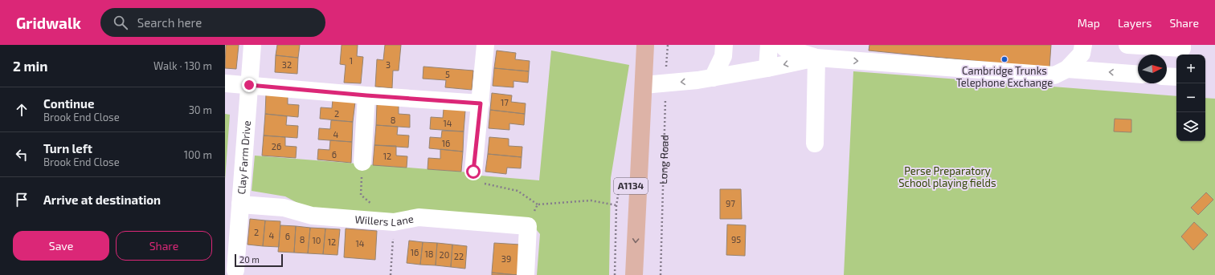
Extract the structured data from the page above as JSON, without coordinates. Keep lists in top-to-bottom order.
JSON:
{
  "streets": {
    "main road": ["A1134"],
    "street": ["Clay Farm Drive", "Willers Lane"],
    "path": ["Long Road"]
  },
  "crossings": [
    ["Clay Farm Drive", "Willers Lane"]
  ],
  "parks": ["Perse Preparatory School playing fields"],
  "places": ["Cambridge Trunks Telephone Exchange"],
  "house_numbers": [
    "1",
    "32",
    "3",
    "5",
    "17",
    "2",
    "8",
    "14",
    "4",
    "16",
    "26",
    "6",
    "12",
    "97",
    "2",
    "4",
    "6",
    "8",
    "95",
    "10",
    "12",
    "14",
    "16",
    "18",
    "20",
    "22",
    "39"
  ],
  "scale_bar": "20 m",
  "north": "right",
  "page": {
    "header": "Gridwalk",
    "search": "Search here",
    "nav": ["Map", "Layers", "Share"],
    "heading": ["2 min", "Walk · 130 m"],
    "map_buttons": ["+", "−"],
    "list": [
      ["Continue", "Brook End Close", "30 m"],
      ["Turn left", "Brook End Close", "100 m"],
      "Arrive at destination"
    ],
    "buttons": ["Save", "Share"],
    "scale": "20 m"
  }
}
